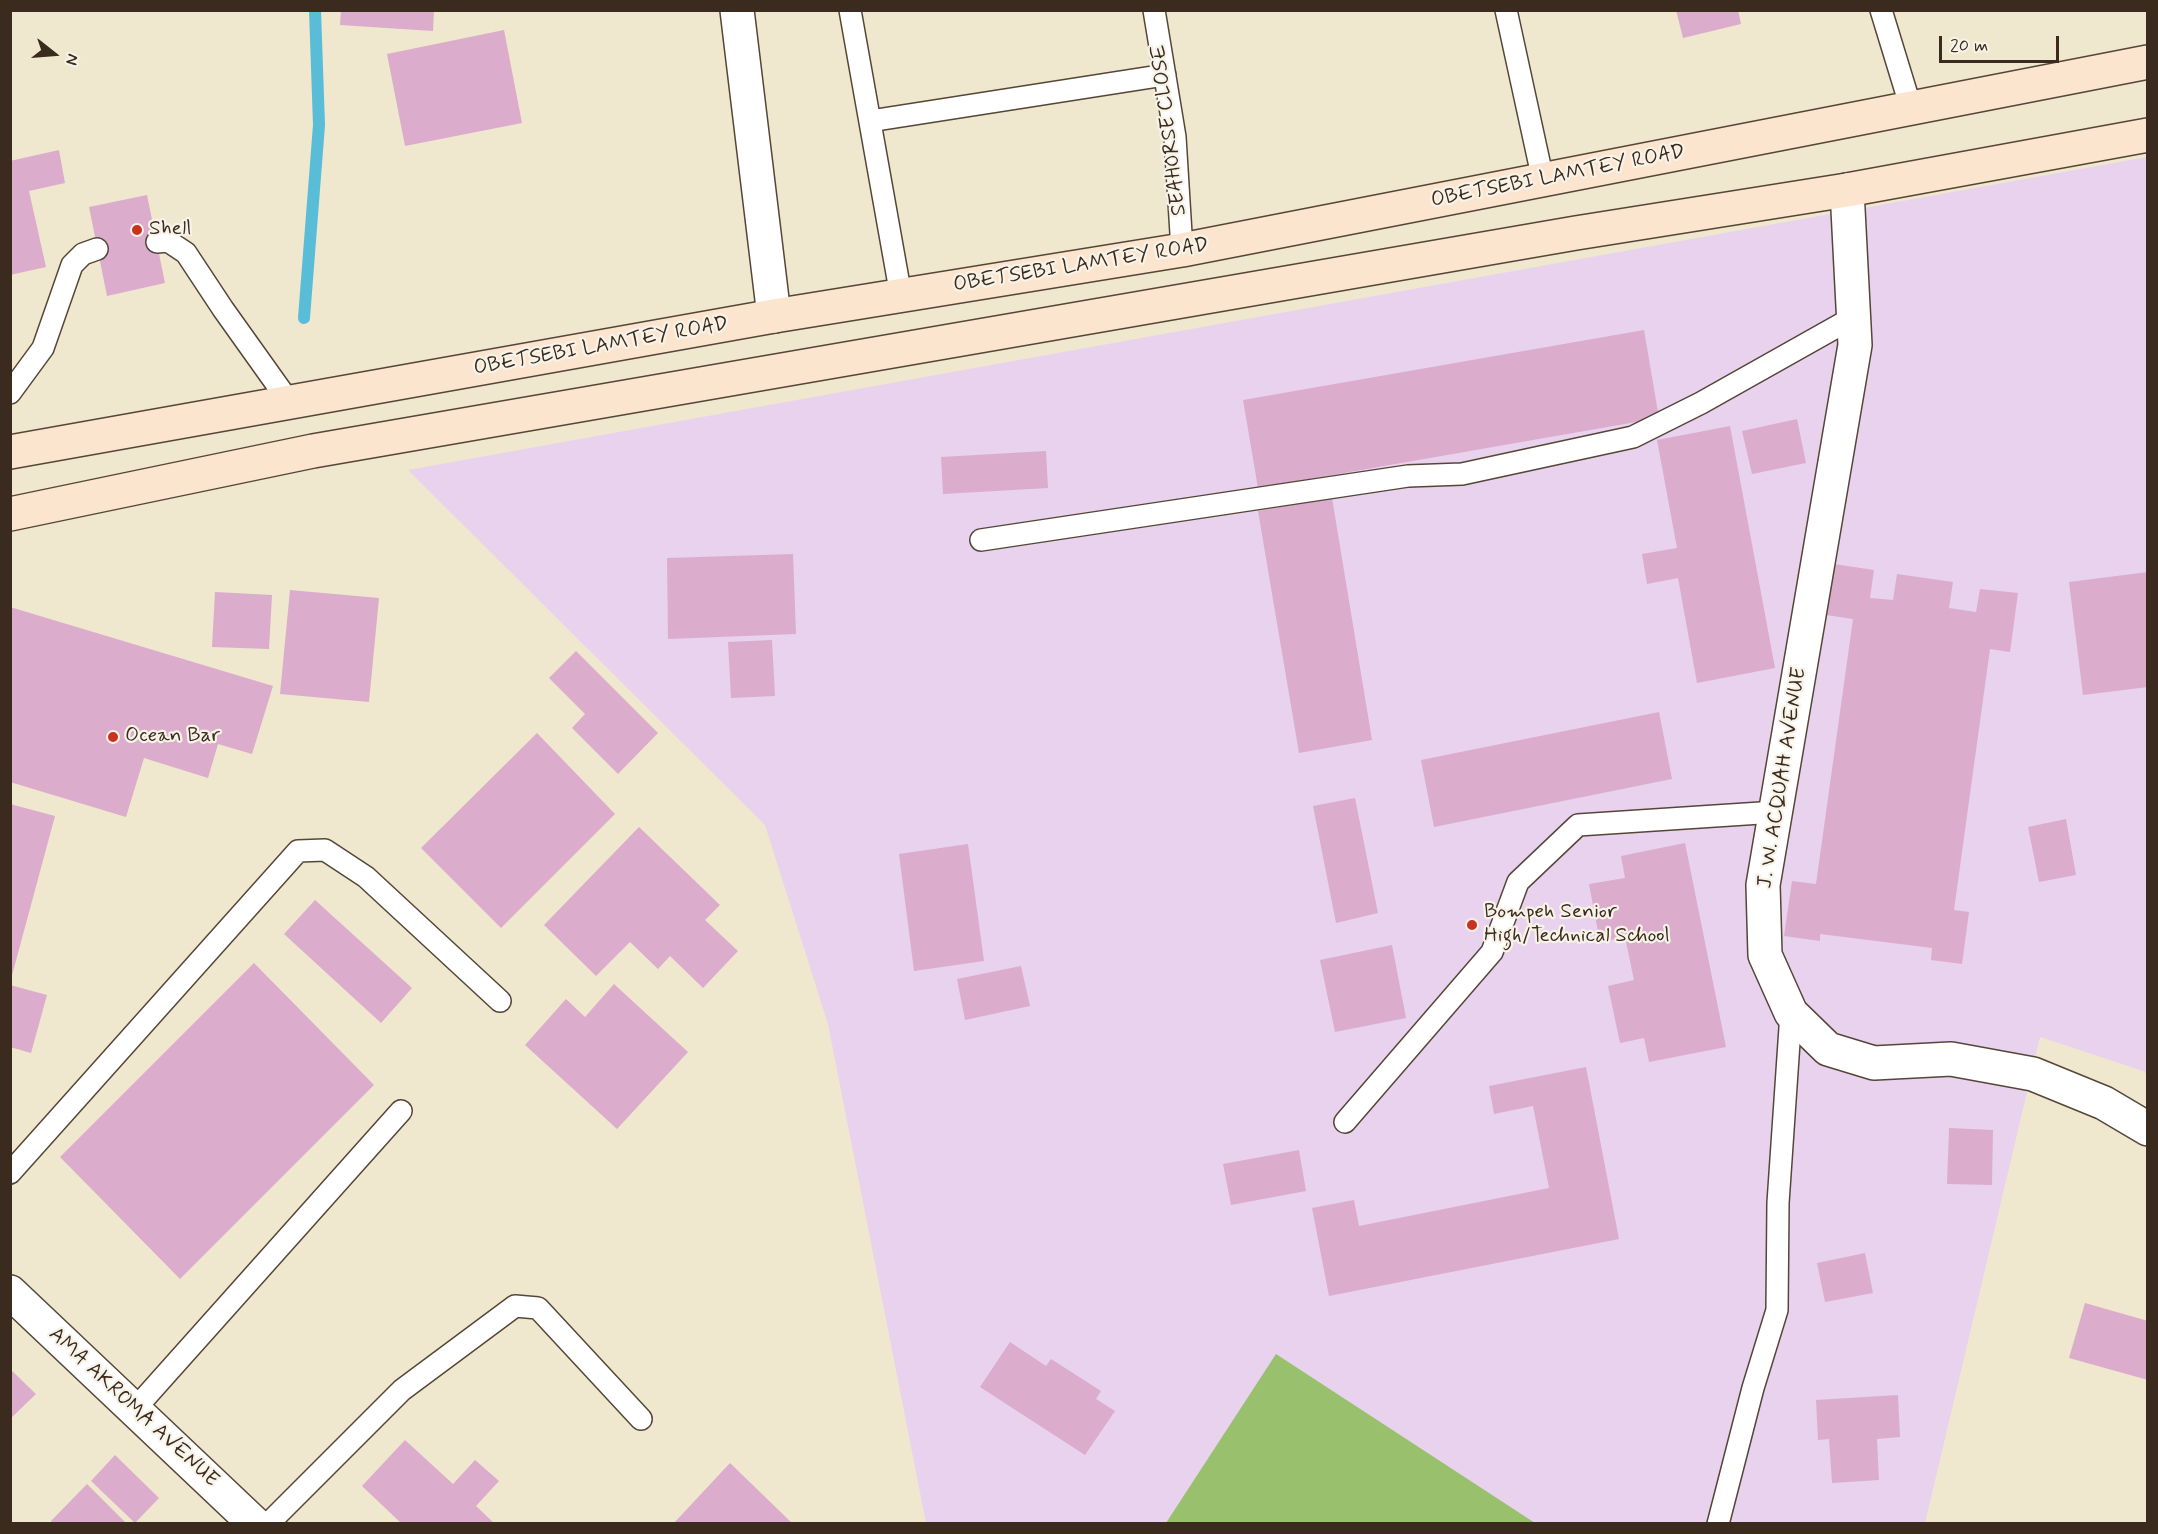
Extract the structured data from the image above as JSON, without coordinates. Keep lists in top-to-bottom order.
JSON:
{
  "streets": {
    "main road": ["OBETSEBI LAMTEY ROAD"],
    "street": ["J. W. ACQUAH AVENUE", "AMA AKROMA AVENUE"],
    "lane": ["SEAHORSE CLOSE"]
  },
  "crossings": [
    ["SEAHORSE CLOSE", "OBETSEBI LAMTEY ROAD"]
  ],
  "places": ["Shell", "Ocean Bar", "Bompeh Senior High/Technical School"],
  "scale_bar": "20 m",
  "north": "right"
}
